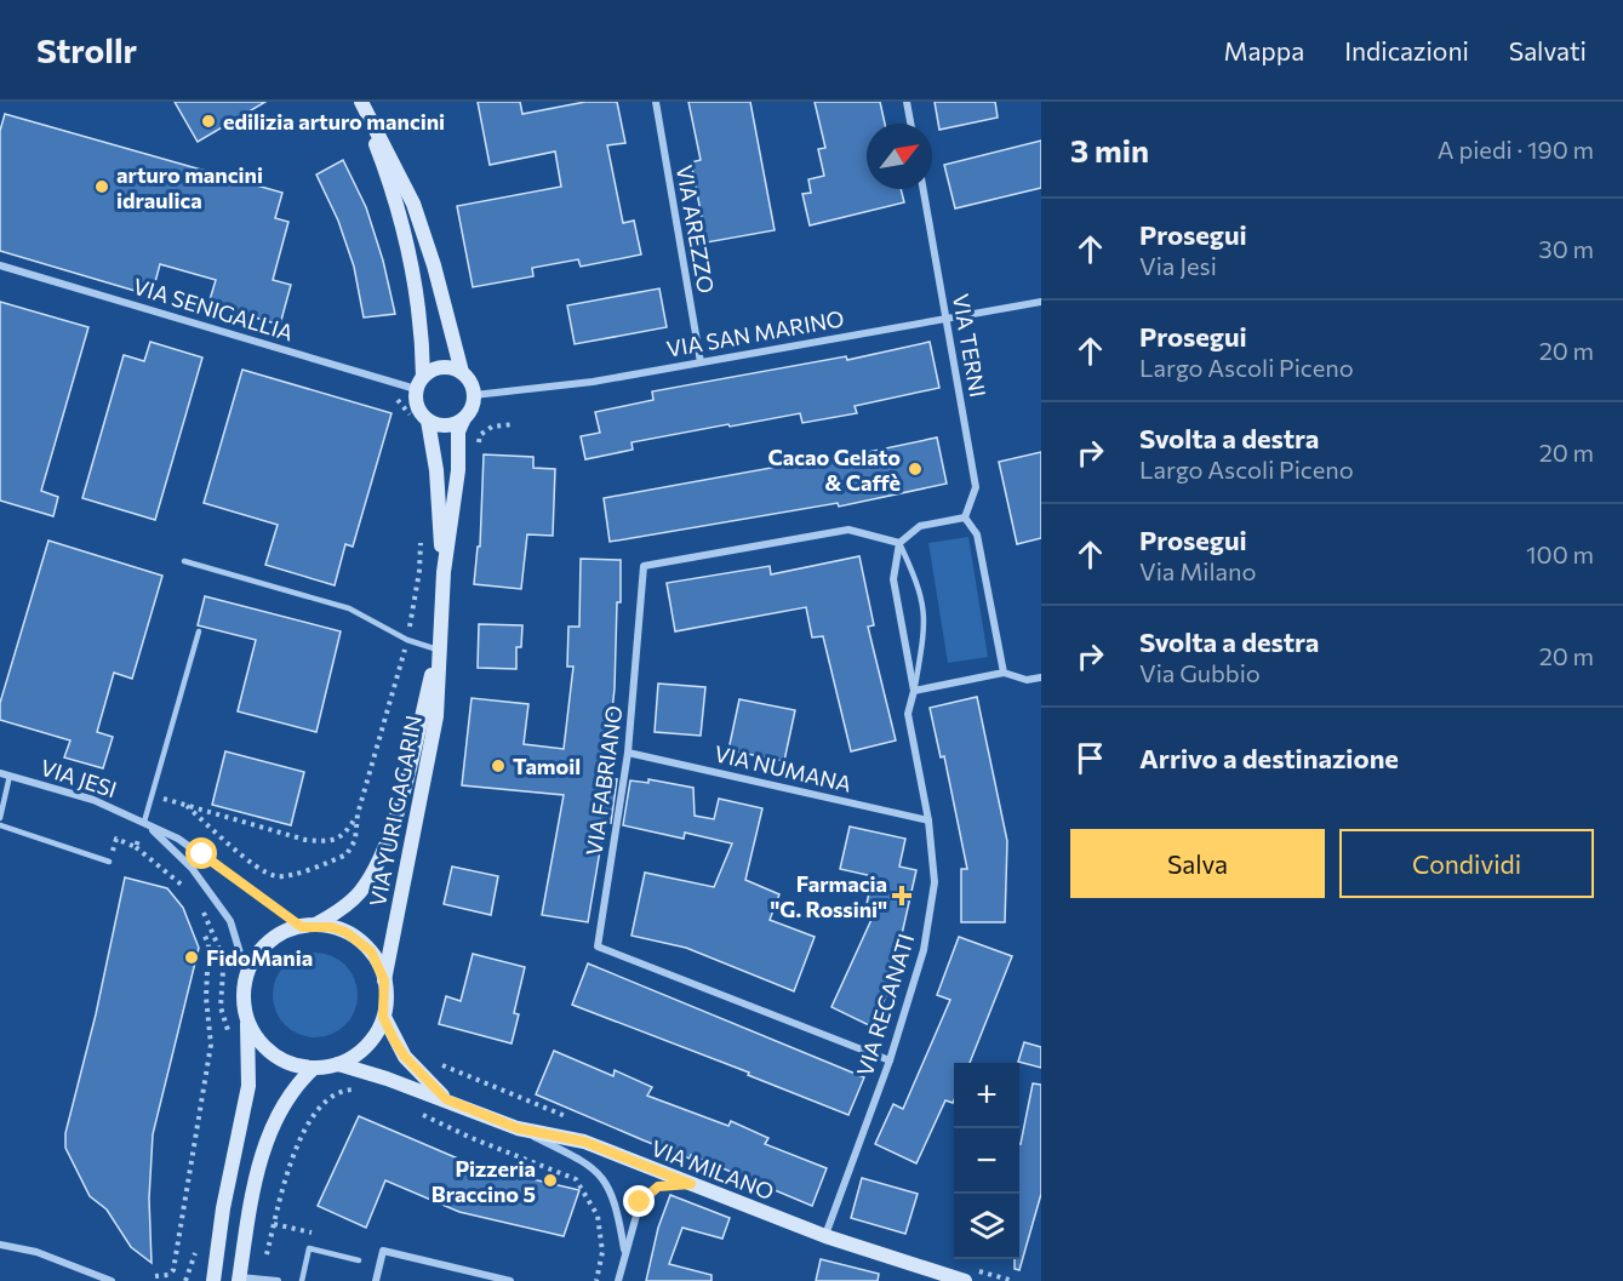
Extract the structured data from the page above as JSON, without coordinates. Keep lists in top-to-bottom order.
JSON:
{
  "streets": {
    "main road": ["VIA YURI GAGARIN", "VIA MILANO"],
    "street": [
      "VIA AREZZO",
      "VIA SENIGALLIA",
      "VIA SAN MARINO",
      "VIA TERNI",
      "VIA NUMANA",
      "VIA JESI",
      "VIA FABRIANO",
      "VIA RECANATI"
    ]
  },
  "crossings": [
    ["VIA AREZZO", "VIA SAN MARINO"],
    ["VIA SENIGALLIA", "VIA SAN MARINO"],
    ["VIA SENIGALLIA", "VIA YURI GAGARIN"],
    ["VIA SAN MARINO", "VIA TERNI"],
    ["VIA SAN MARINO", "VIA YURI GAGARIN"],
    ["VIA NUMANA", "VIA FABRIANO"],
    ["VIA NUMANA", "VIA RECANATI"],
    ["VIA JESI", "VIA YURI GAGARIN"],
    ["VIA JESI", "VIA MILANO"],
    ["VIA FABRIANO", "VIA RECANATI"],
    ["VIA YURI GAGARIN", "VIA MILANO"],
    ["VIA RECANATI", "VIA MILANO"]
  ],
  "places": {
    "other": [
      "edilizia arturo mancini",
      "arturo mancini idraulica",
      "Cacao Gelato & Caffè",
      "Tamoil",
      "FidoMania",
      "Pizzeria Braccino 5"
    ],
    "health": ["Farmacia \"G. Rossini\""]
  },
  "north": "top right",
  "page": {
    "header": "Strollr",
    "nav": ["Mappa", "Indicazioni", "Salvati"],
    "heading": ["3 min", "A piedi · 190 m"],
    "list": [
      ["Prosegui", "Via Jesi", "30 m"],
      ["Prosegui", "Largo Ascoli Piceno", "20 m"],
      ["Svolta a destra", "Largo Ascoli Piceno", "20 m"],
      ["Prosegui", "Via Milano", "100 m"],
      ["Svolta a destra", "Via Gubbio", "20 m"],
      "Arrivo a destinazione"
    ],
    "buttons": ["Salva", "Condividi"],
    "map_buttons": ["+", "−"]
  }
}
